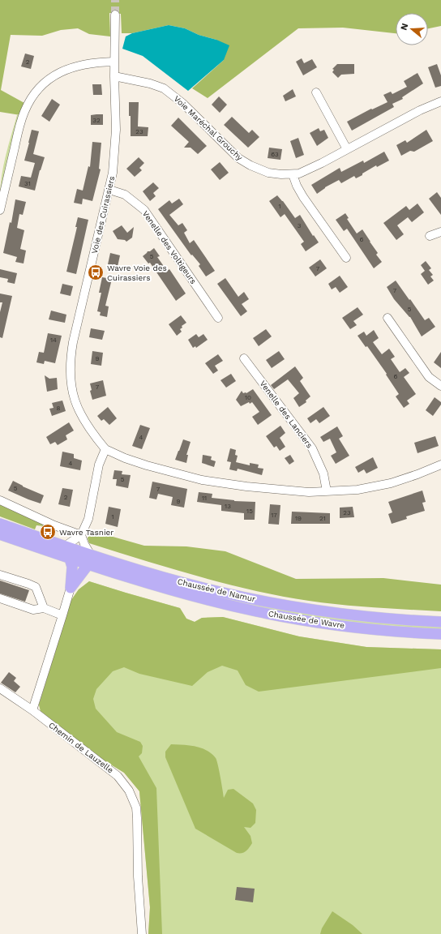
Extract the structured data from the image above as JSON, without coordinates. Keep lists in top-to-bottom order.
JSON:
{
  "streets": {
    "main road": ["Chaussée de Namur", "Chaussée de Wavre"],
    "street": [
      "Voie Maréchal Grouchy",
      "Voie des Cuirassiers",
      "Venelle des Voltigeurs",
      "Venelle des Lanciers",
      "Chemin de Lauzelle"
    ]
  },
  "crossings": [
    ["Voie Maréchal Grouchy", "Voie des Cuirassiers"],
    ["Voie des Cuirassiers", "Venelle des Voltigeurs"],
    ["Chaussée de Namur", "Chaussée de Wavre"]
  ],
  "places": {
    "bus stop": ["Wavre Voie des Cuirassiers", "Wavre Tasnier"]
  },
  "house_numbers": [
    "2",
    "32",
    "23",
    "63",
    "31",
    "1",
    "3",
    "6",
    "5",
    "7",
    "7",
    "5",
    "14",
    "9",
    "6",
    "7",
    "10",
    "8",
    "4",
    "4",
    "5",
    "5",
    "7",
    "2",
    "11",
    "9",
    "13",
    "15",
    "23",
    "17",
    "1",
    "19",
    "21"
  ],
  "north": "left"
}
